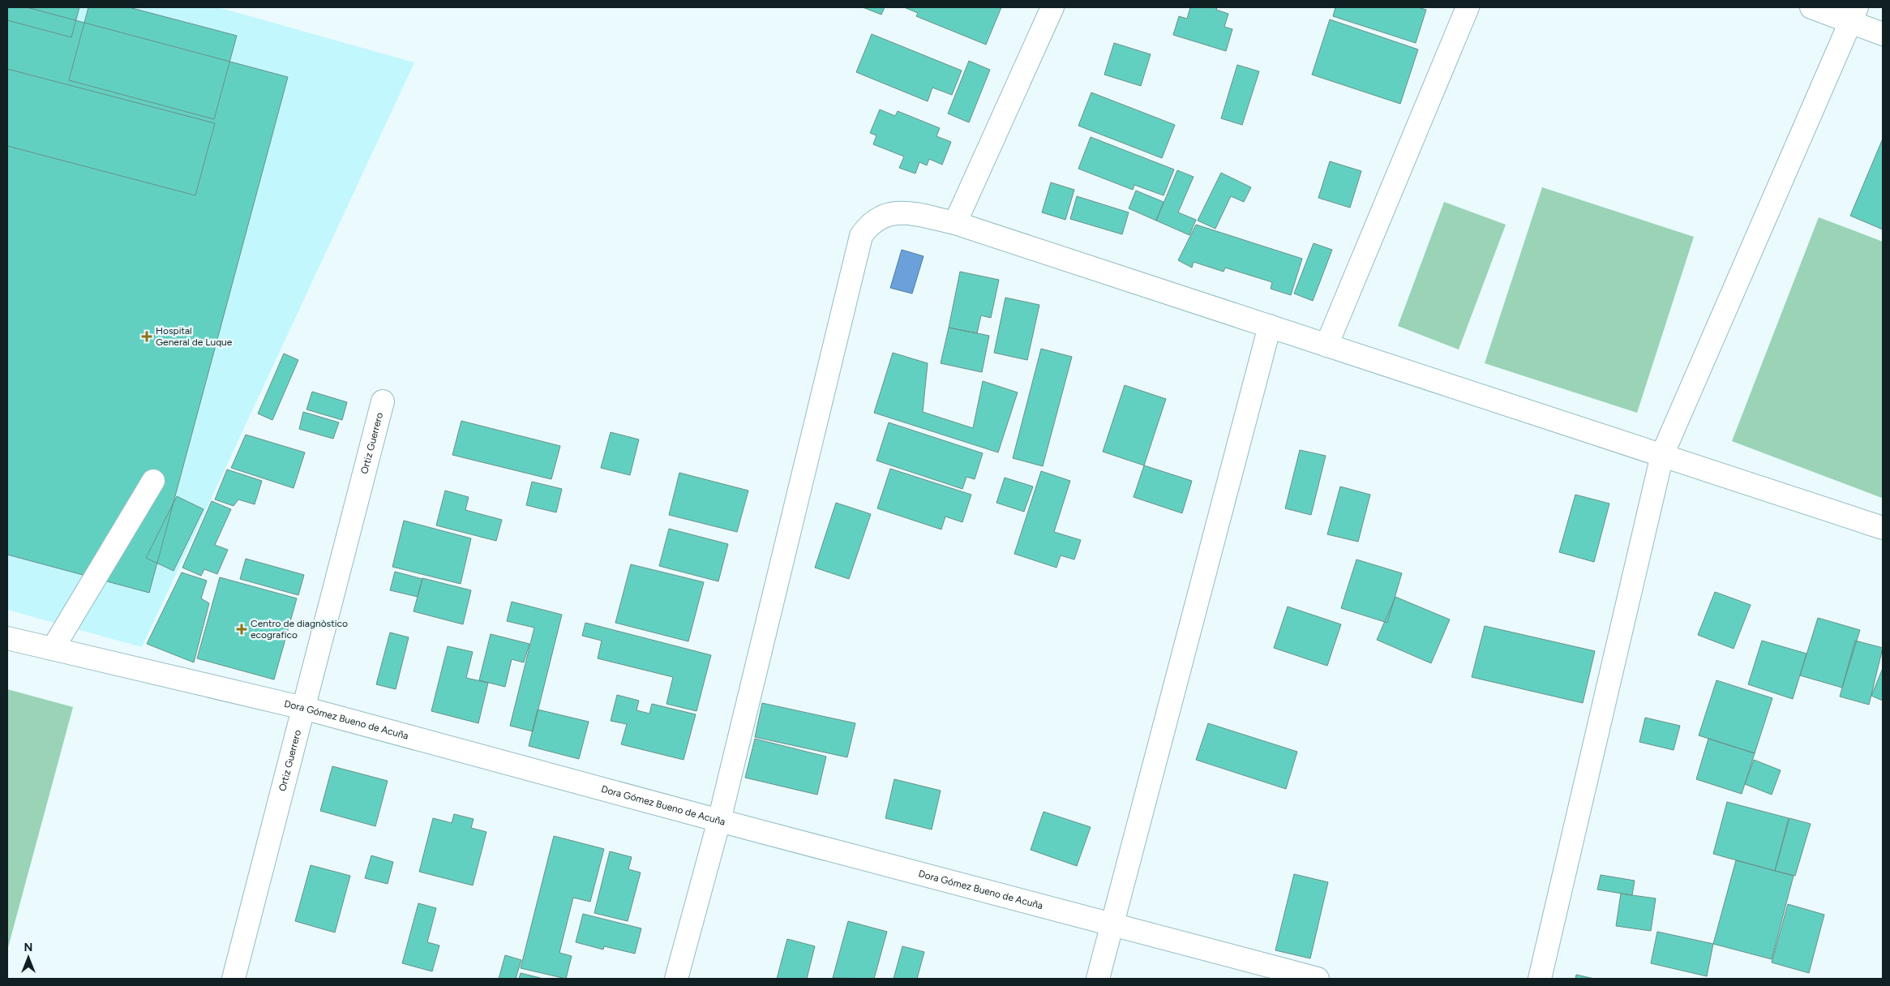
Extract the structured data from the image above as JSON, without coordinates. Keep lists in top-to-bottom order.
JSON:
{
  "streets": {
    "street": ["Ortiz Guerrero", "Dora Gómez Bueno de Acuña"]
  },
  "crossings": [
    ["Ortiz Guerrero", "Dora Gómez Bueno de Acuña"]
  ],
  "places": {
    "health": ["Hospital General de Luque", "Centro de diagnòstico ecografico"]
  },
  "north": "top"
}
